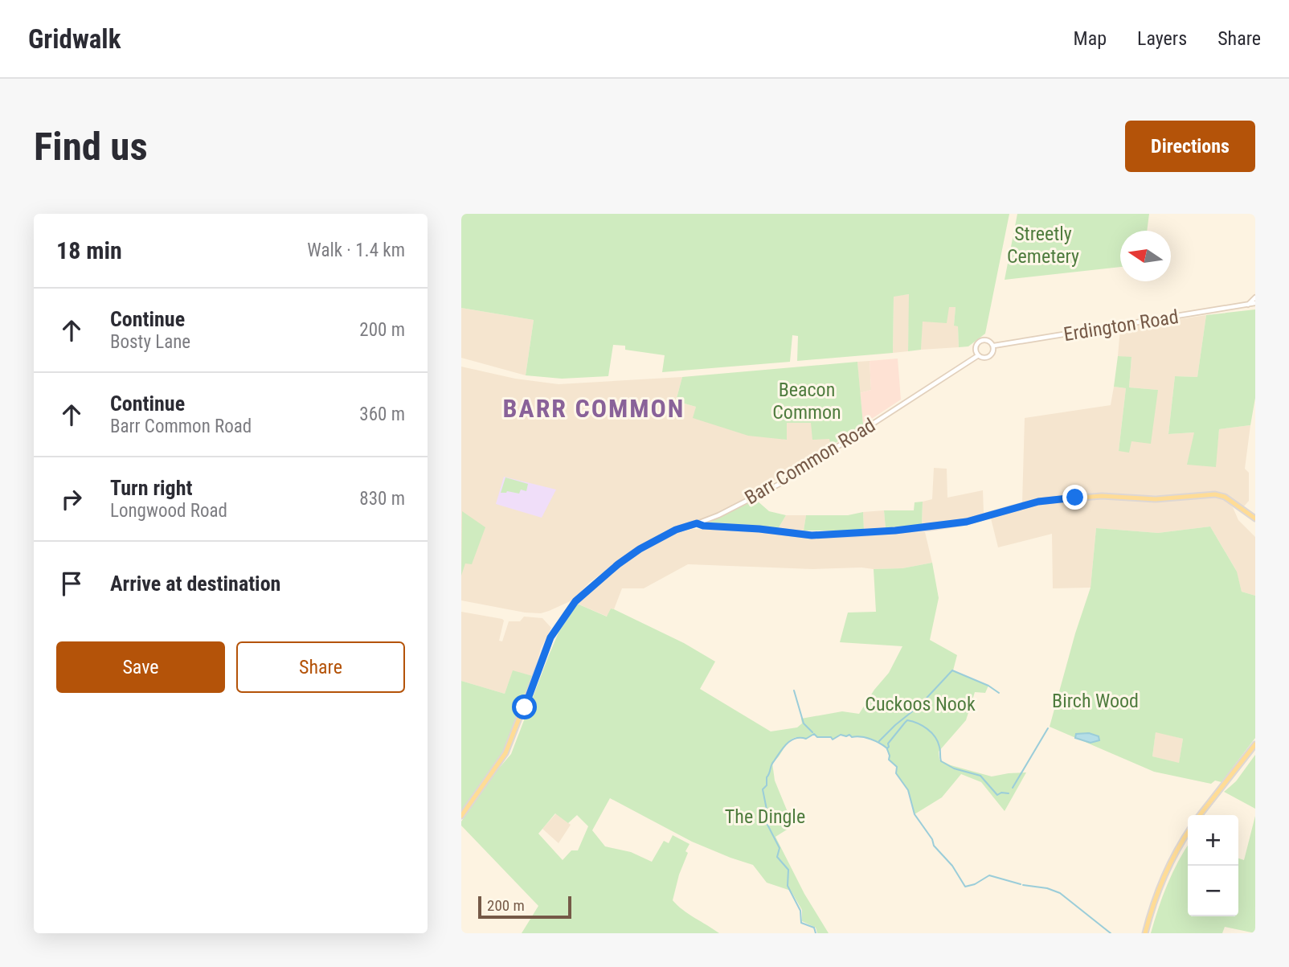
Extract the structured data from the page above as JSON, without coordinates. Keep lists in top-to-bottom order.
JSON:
{
  "streets": {
    "main road": ["Barr Common Road"],
    "street": ["Erdington Road"]
  },
  "crossings": [
    ["Erdington Road", "Barr Common Road"]
  ],
  "districts": ["BARR COMMON"],
  "parks": [
    "Streetly Cemetery",
    "Beacon Common",
    "Birch Wood",
    "Cuckoos Nook",
    "The Dingle"
  ],
  "scale_bar": "200 m",
  "north": "left",
  "page": {
    "header": "Gridwalk",
    "nav": ["Map", "Layers", "Share"],
    "buttons": [
      "Directions",
      ["Save", "Share"]
    ],
    "title": "Find us",
    "heading": ["18 min", "Walk · 1.4 km"],
    "list": [
      ["Continue", "Bosty Lane", "200 m"],
      ["Continue", "Barr Common Road", "360 m"],
      ["Turn right", "Longwood Road", "830 m"],
      "Arrive at destination"
    ],
    "map_buttons": ["+", "−"],
    "scale": "200 m"
  }
}
